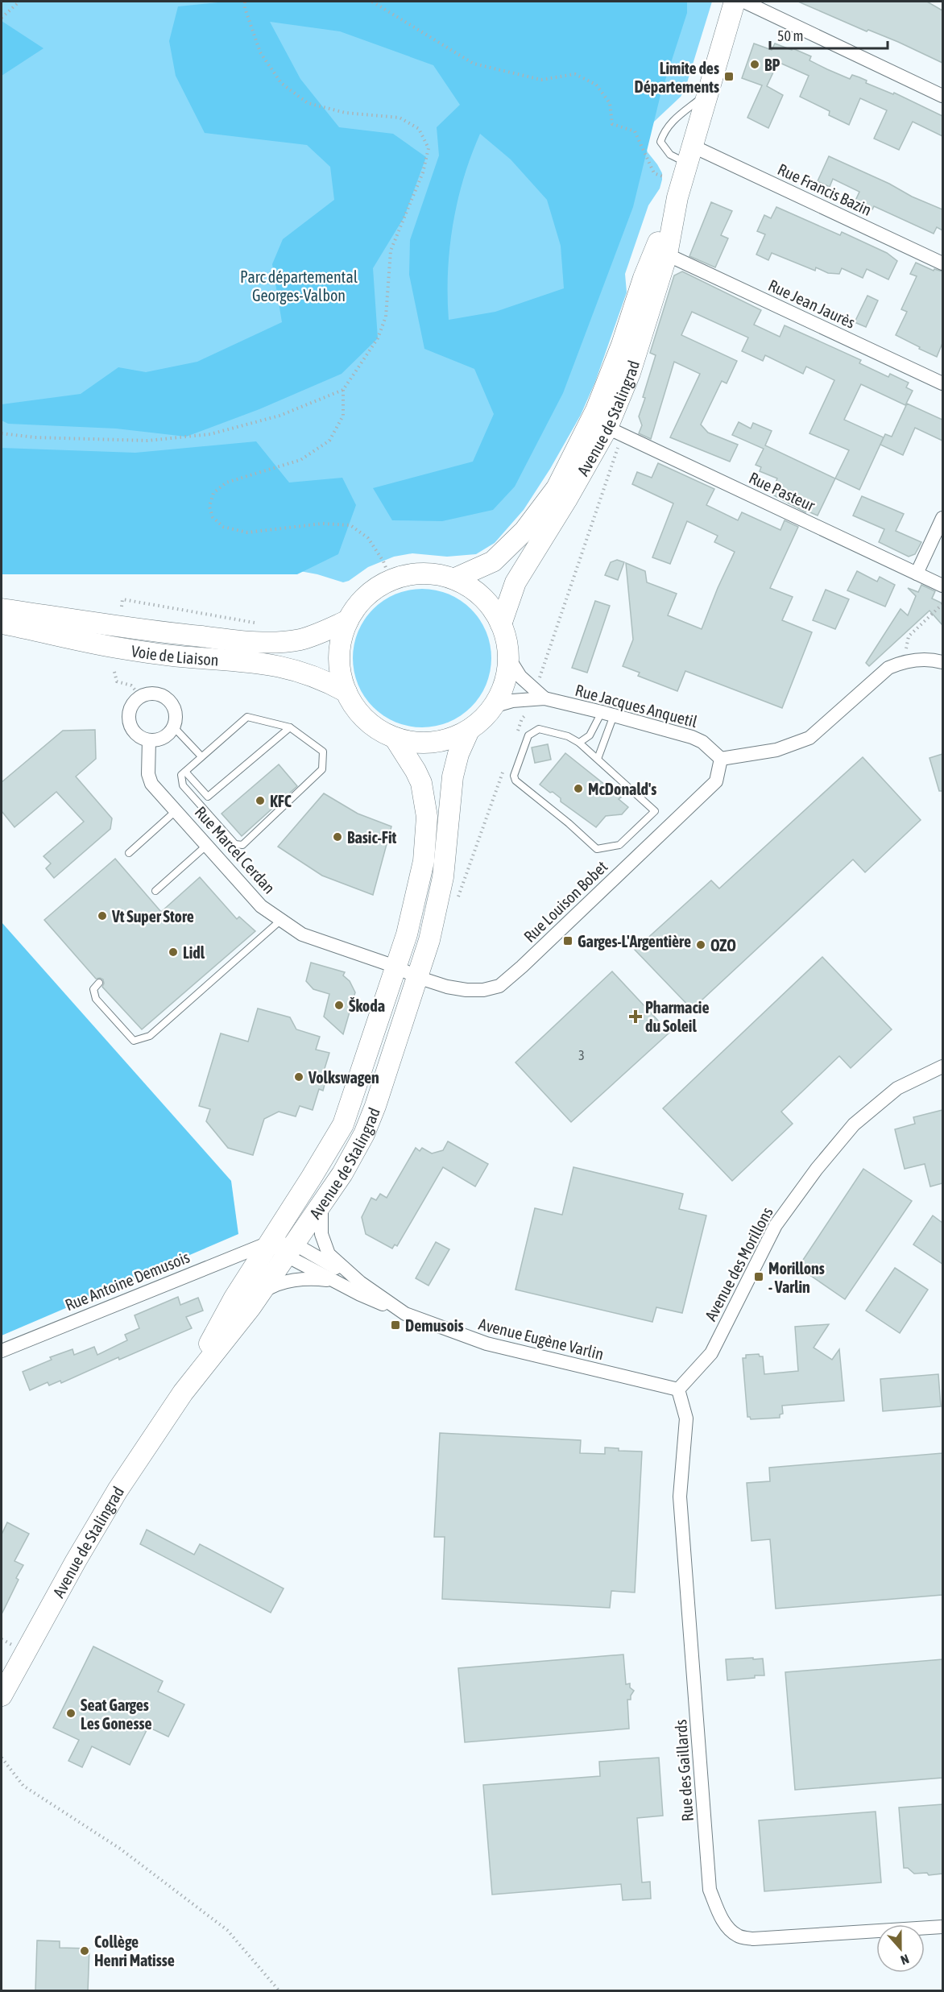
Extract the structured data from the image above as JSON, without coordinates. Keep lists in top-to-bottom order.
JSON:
{
  "streets": {
    "main road": ["Avenue de Stalingrad", "Voie de Liaison"],
    "street": [
      "Rue Francis Bazin",
      "Rue Jean Jaurès",
      "Rue Pasteur",
      "Rue Jacques Anquetil",
      "Rue Marcel Cerdan",
      "Rue Louison Bobet",
      "Avenue des Morillons",
      "Rue Antoine Demusois",
      "Avenue Eugène Varlin",
      "Rue des Gaillards"
    ]
  },
  "crossings": [
    ["Rue Francis Bazin", "Avenue de Stalingrad"],
    ["Rue Jean Jaurès", "Avenue de Stalingrad"],
    ["Avenue de Stalingrad", "Rue Pasteur"],
    ["Avenue de Stalingrad", "Voie de Liaison"],
    ["Avenue de Stalingrad", "Rue Jacques Anquetil"],
    ["Avenue de Stalingrad", "Rue Marcel Cerdan"],
    ["Avenue de Stalingrad", "Rue Louison Bobet"],
    ["Avenue de Stalingrad", "Rue Antoine Demusois"],
    ["Avenue de Stalingrad", "Avenue Eugène Varlin"],
    ["Voie de Liaison", "Rue Jacques Anquetil"],
    ["Rue Jacques Anquetil", "Rue Louison Bobet"],
    ["Rue Marcel Cerdan", "Rue Louison Bobet"],
    ["Avenue des Morillons", "Avenue Eugène Varlin"],
    ["Avenue des Morillons", "Rue des Gaillards"],
    ["Avenue Eugène Varlin", "Rue des Gaillards"]
  ],
  "parks": ["Parc départemental Georges-Valbon"],
  "places": {
    "other": [
      "BP",
      "McDonald's",
      "KFC",
      "Basic-Fit",
      "Vt Super Store",
      "OZO",
      "Lidl",
      "Škoda",
      "Volkswagen",
      "Seat Garges Les Gonesse",
      "Collège Henri Matisse"
    ],
    "transit": [
      "Limite des Départements",
      "Garges-L'Argentière",
      "Morillons - Varlin",
      "Demusois"
    ],
    "health": ["Pharmacie du Soleil"]
  },
  "house_numbers": ["3"],
  "scale_bar": "50 m",
  "north": "bottom"
}
